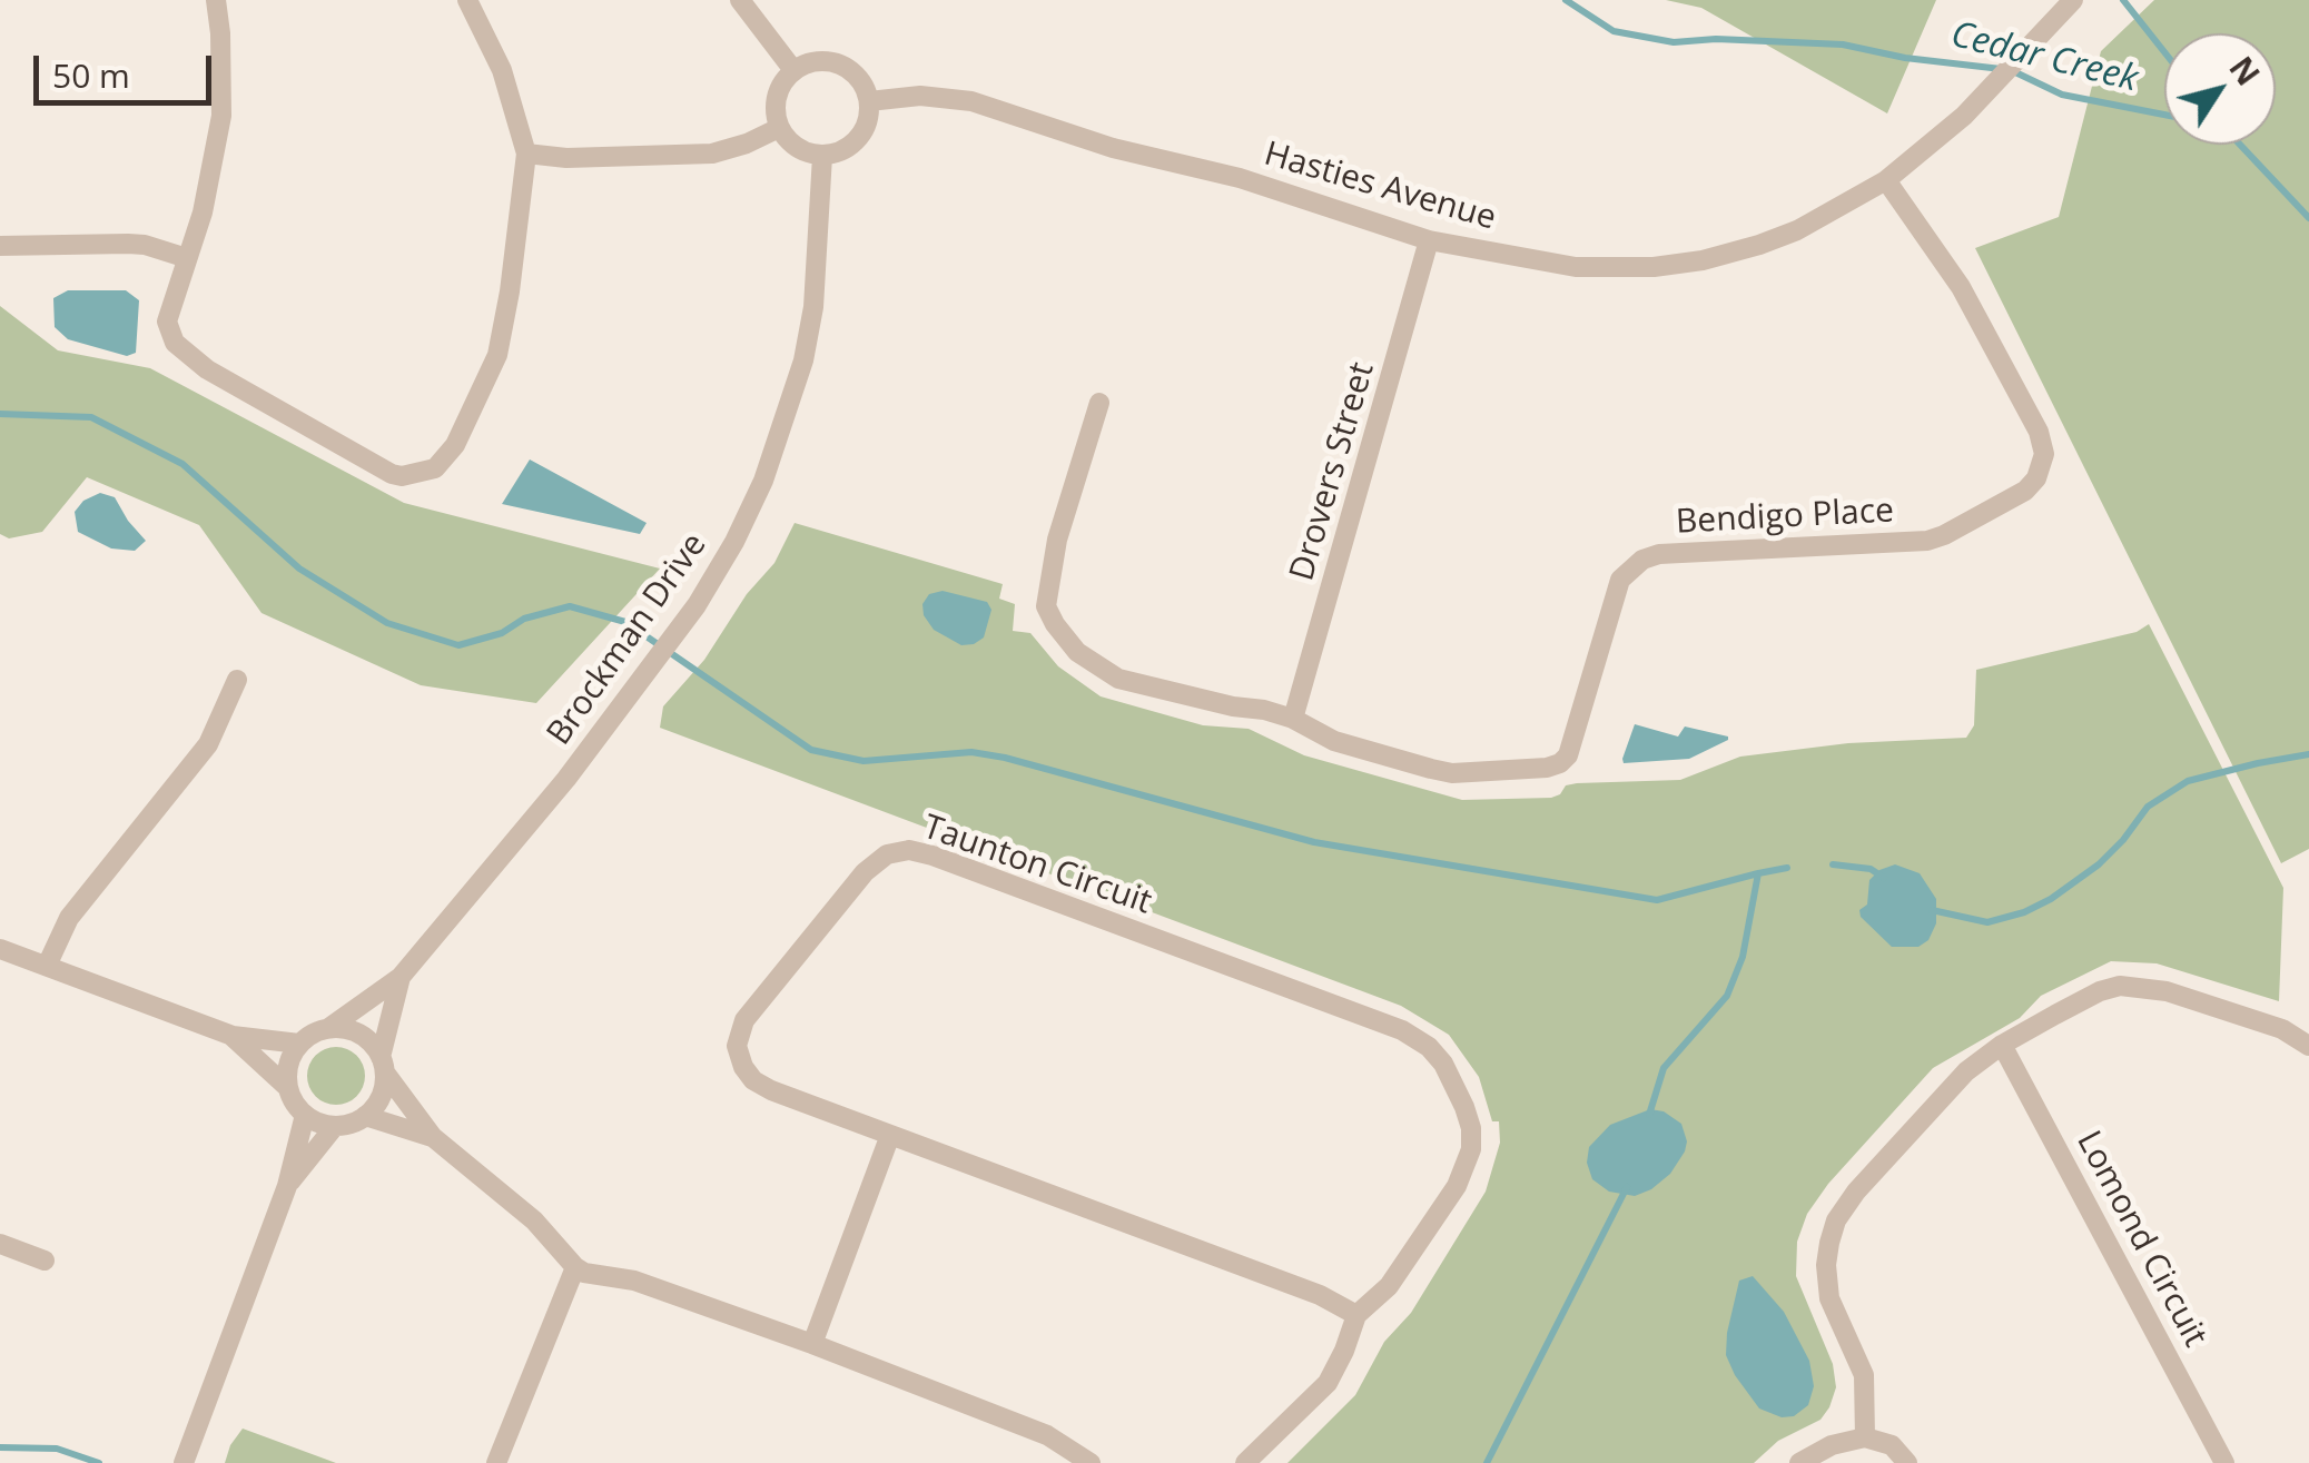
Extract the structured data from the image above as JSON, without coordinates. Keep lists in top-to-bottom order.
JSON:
{
  "streets": {
    "street": [
      "Hasties Avenue",
      "Drovers Street",
      "Bendigo Place",
      "Brockman Drive",
      "Taunton Circuit",
      "Lomond Circuit"
    ]
  },
  "crossings": [
    ["Hasties Avenue", "Drovers Street"],
    ["Hasties Avenue", "Bendigo Place"],
    ["Hasties Avenue", "Brockman Drive"],
    ["Drovers Street", "Bendigo Place"]
  ],
  "water": ["Cedar Creek"],
  "scale_bar": "50 m",
  "north": "top right"
}
